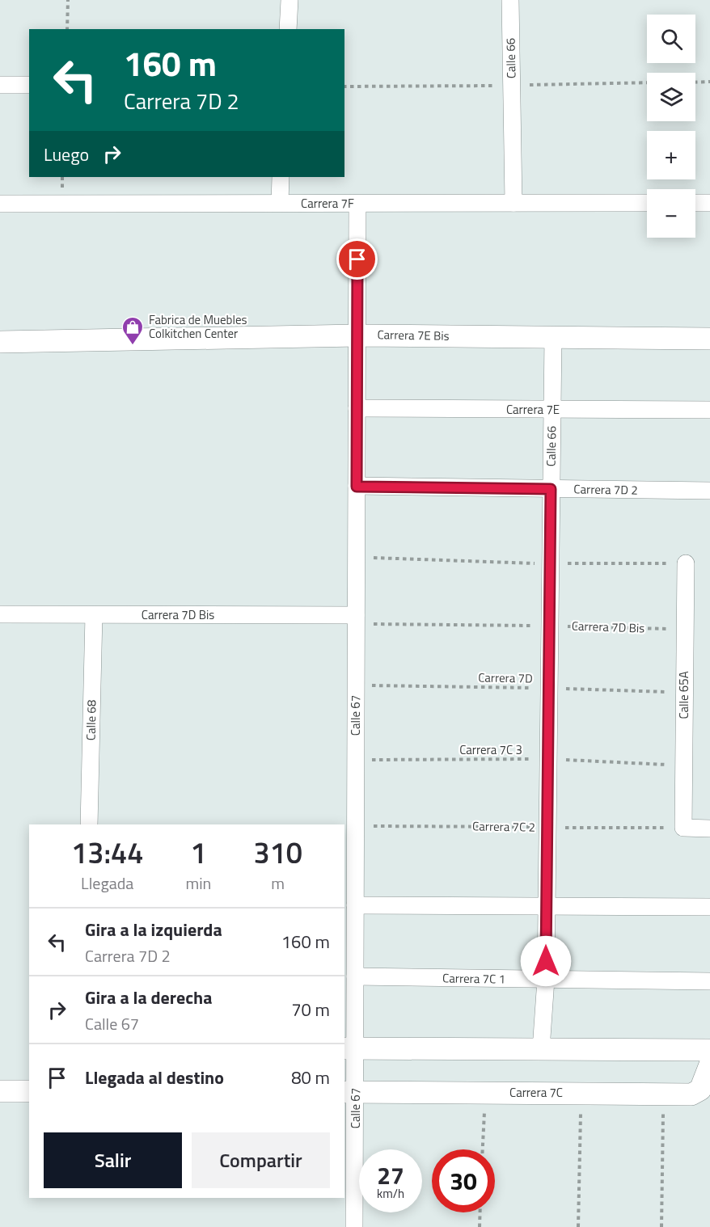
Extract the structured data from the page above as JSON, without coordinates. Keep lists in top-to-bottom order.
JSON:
{
  "streets": {
    "street": [
      "Calle 66",
      "Carrera 7F",
      "Carrera 7E Bis",
      "Carrera 7E",
      "Carrera 7D 2",
      "Carrera 7D Bis",
      "Calle 65A",
      "Calle 67",
      "Calle 68",
      "Carrera 7C 1",
      "Carrera 7C"
    ],
    "path": ["Carrera 7D", "Carrera 7C 3", "Carrera 7C 2"]
  },
  "crossings": [
    ["Calle 66", "Carrera 7F"],
    ["Calle 66", "Carrera 7E Bis"],
    ["Calle 66", "Carrera 7E"],
    ["Calle 66", "Carrera 7D 2"],
    ["Calle 66", "Carrera 7D Bis"],
    ["Calle 66", "Carrera 7D"],
    ["Calle 66", "Carrera 7C 3"],
    ["Calle 66", "Carrera 7C 2"],
    ["Calle 66", "Carrera 7C 1"],
    ["Carrera 7F", "Calle 67"],
    ["Carrera 7E Bis", "Calle 67"],
    ["Carrera 7E", "Calle 67"],
    ["Carrera 7D 2", "Calle 67"],
    ["Carrera 7D Bis", "Calle 65A"],
    ["Carrera 7D Bis", "Calle 67"],
    ["Carrera 7D Bis", "Calle 68"],
    ["Carrera 7D", "Calle 65A"],
    ["Carrera 7D", "Calle 67"],
    ["Calle 65A", "Carrera 7C 3"],
    ["Calle 65A", "Carrera 7C 2"],
    ["Calle 67", "Carrera 7C 3"],
    ["Calle 67", "Carrera 7C 2"],
    ["Calle 67", "Carrera 7C 1"],
    ["Calle 67", "Carrera 7C"]
  ],
  "places": {
    "shop": ["Fabrica de Muebles Colkitchen Center"]
  },
  "page": {
    "map_buttons": ["+", "−"],
    "turn": ["160 m", "Carrera 7D 2"],
    "then": "Luego",
    "eta": [
      "13:44",
      "Llegada",
      "1",
      "min",
      "310",
      "m"
    ],
    "list": [
      {
        "name": "Gira a la izquierda",
        "note": "Carrera 7D 2",
        "value": "160 m"
      },
      {
        "name": "Gira a la derecha",
        "note": "Calle 67",
        "value": "70 m"
      },
      {
        "name": "Llegada al destino",
        "value": "80 m"
      }
    ],
    "buttons": ["Salir", "Compartir"],
    "speed": "27 km/h",
    "limit": "30"
  }
}
